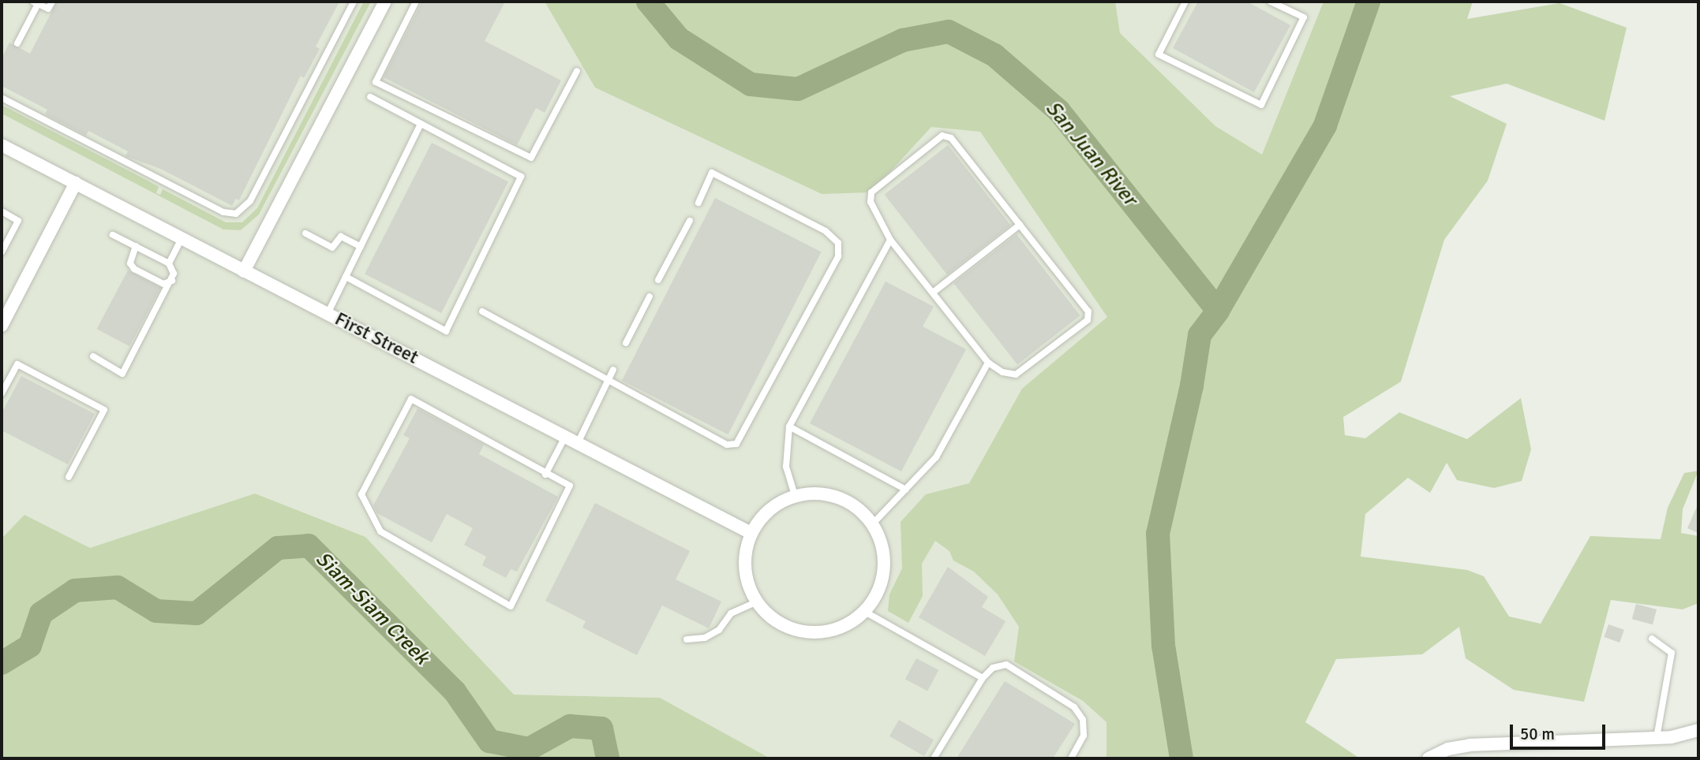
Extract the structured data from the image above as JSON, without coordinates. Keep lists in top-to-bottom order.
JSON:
{
  "streets": {
    "street": ["First Street"]
  },
  "water": ["San Juan River", "Siam-Siam Creek"],
  "scale_bar": "50 m"
}
